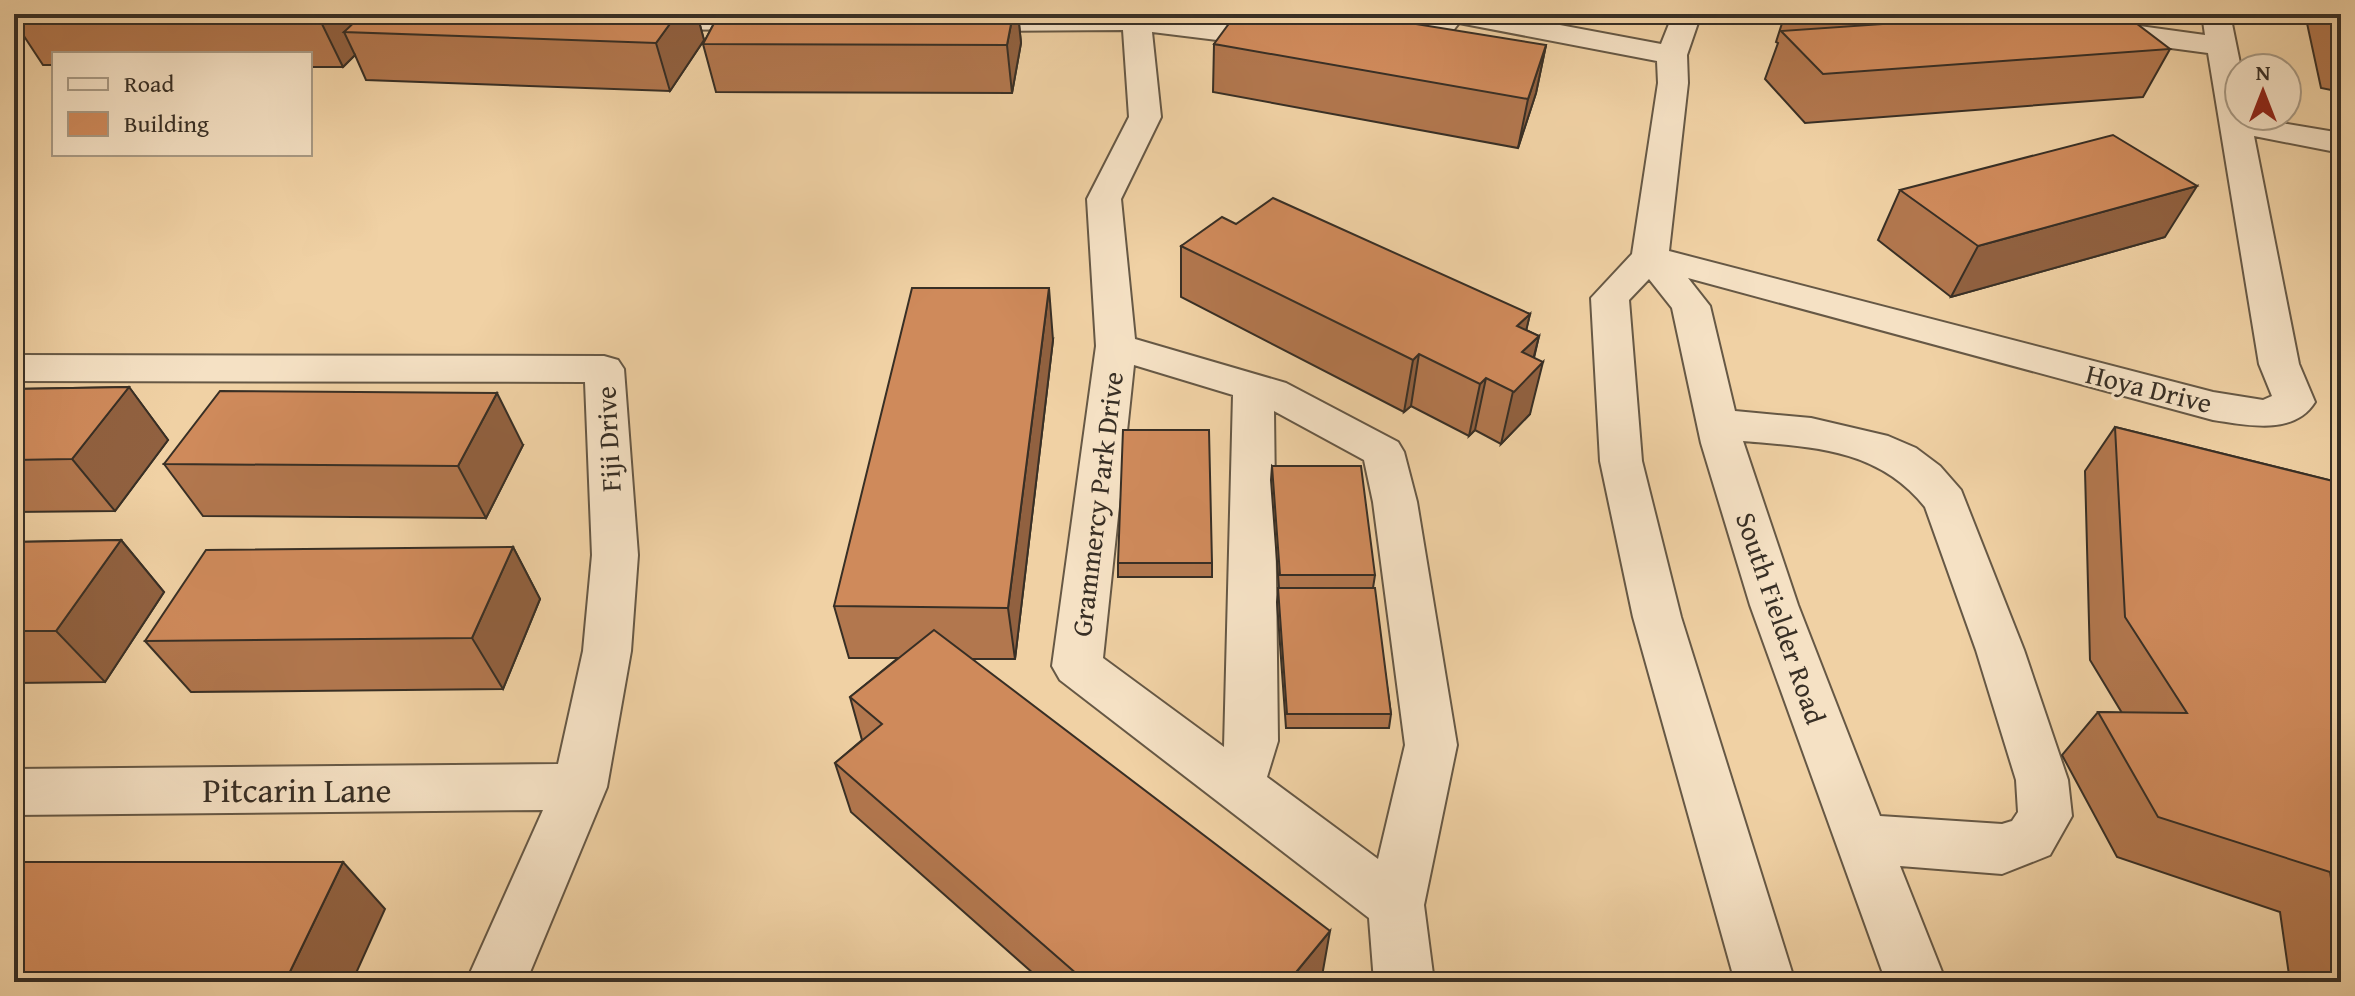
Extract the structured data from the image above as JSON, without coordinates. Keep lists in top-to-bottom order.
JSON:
{
  "streets": {
    "street": [
      "Hoya Drive",
      "Fiji Drive",
      "Grammercy Park Drive",
      "South Fielder Road",
      "Pitcarin Lane"
    ]
  },
  "crossings": [
    ["Hoya Drive", "South Fielder Road"],
    ["Fiji Drive", "Pitcarin Lane"]
  ],
  "legend": ["Road", "Building"],
  "north": "top"
}
